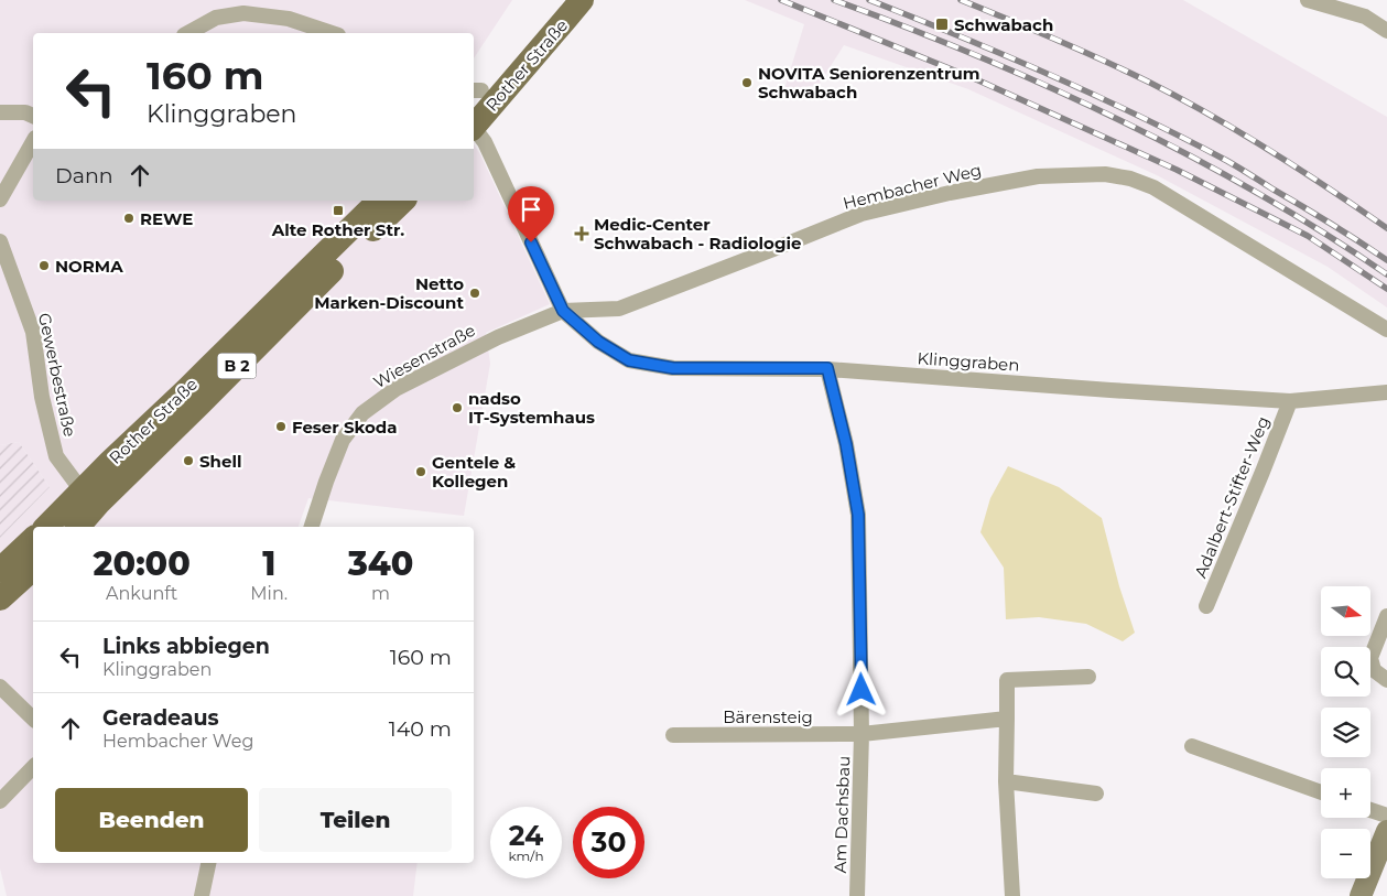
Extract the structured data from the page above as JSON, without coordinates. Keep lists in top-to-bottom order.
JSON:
{
  "streets": {
    "main road": ["Rother Straße", "B 2"],
    "street": [
      "Hembacher Weg",
      "Wiesenstraße",
      "Klinggraben",
      "Gewerbestraße",
      "Adalbert-Stifter-Weg",
      "Bärensteig",
      "Am Dachsbau"
    ]
  },
  "crossings": [
    ["Rother Straße", "Gewerbestraße"],
    ["Hembacher Weg", "Wiesenstraße"],
    ["Hembacher Weg", "Klinggraben"],
    ["Wiesenstraße", "Klinggraben"],
    ["Klinggraben", "Adalbert-Stifter-Weg"],
    ["Klinggraben", "Am Dachsbau"],
    ["Bärensteig", "Am Dachsbau"]
  ],
  "places": {
    "transit": ["Schwabach", "Alte Rother Str."],
    "other": [
      "NOVITA Seniorenzentrum Schwabach",
      "REWE",
      "NORMA",
      "Netto Marken-Discount",
      "nadso IT-Systemhaus",
      "Feser Skoda",
      "Shell",
      "Gentele & Kollegen"
    ],
    "health": ["Medic-Center Schwabach - Radiologie"]
  },
  "north": "right",
  "page": {
    "turn": ["160 m", "Klinggraben"],
    "then": "Dann",
    "eta": [
      "20:00",
      "Ankunft",
      "1",
      "Min.",
      "340",
      "m"
    ],
    "map_buttons": ["+", "−"],
    "list": [
      {
        "name": "Links abbiegen",
        "note": "Klinggraben",
        "value": "160 m"
      },
      {
        "name": "Geradeaus",
        "note": "Hembacher Weg",
        "value": "140 m"
      }
    ],
    "buttons": ["Beenden", "Teilen"],
    "speed": "24 km/h",
    "limit": "30"
  }
}
